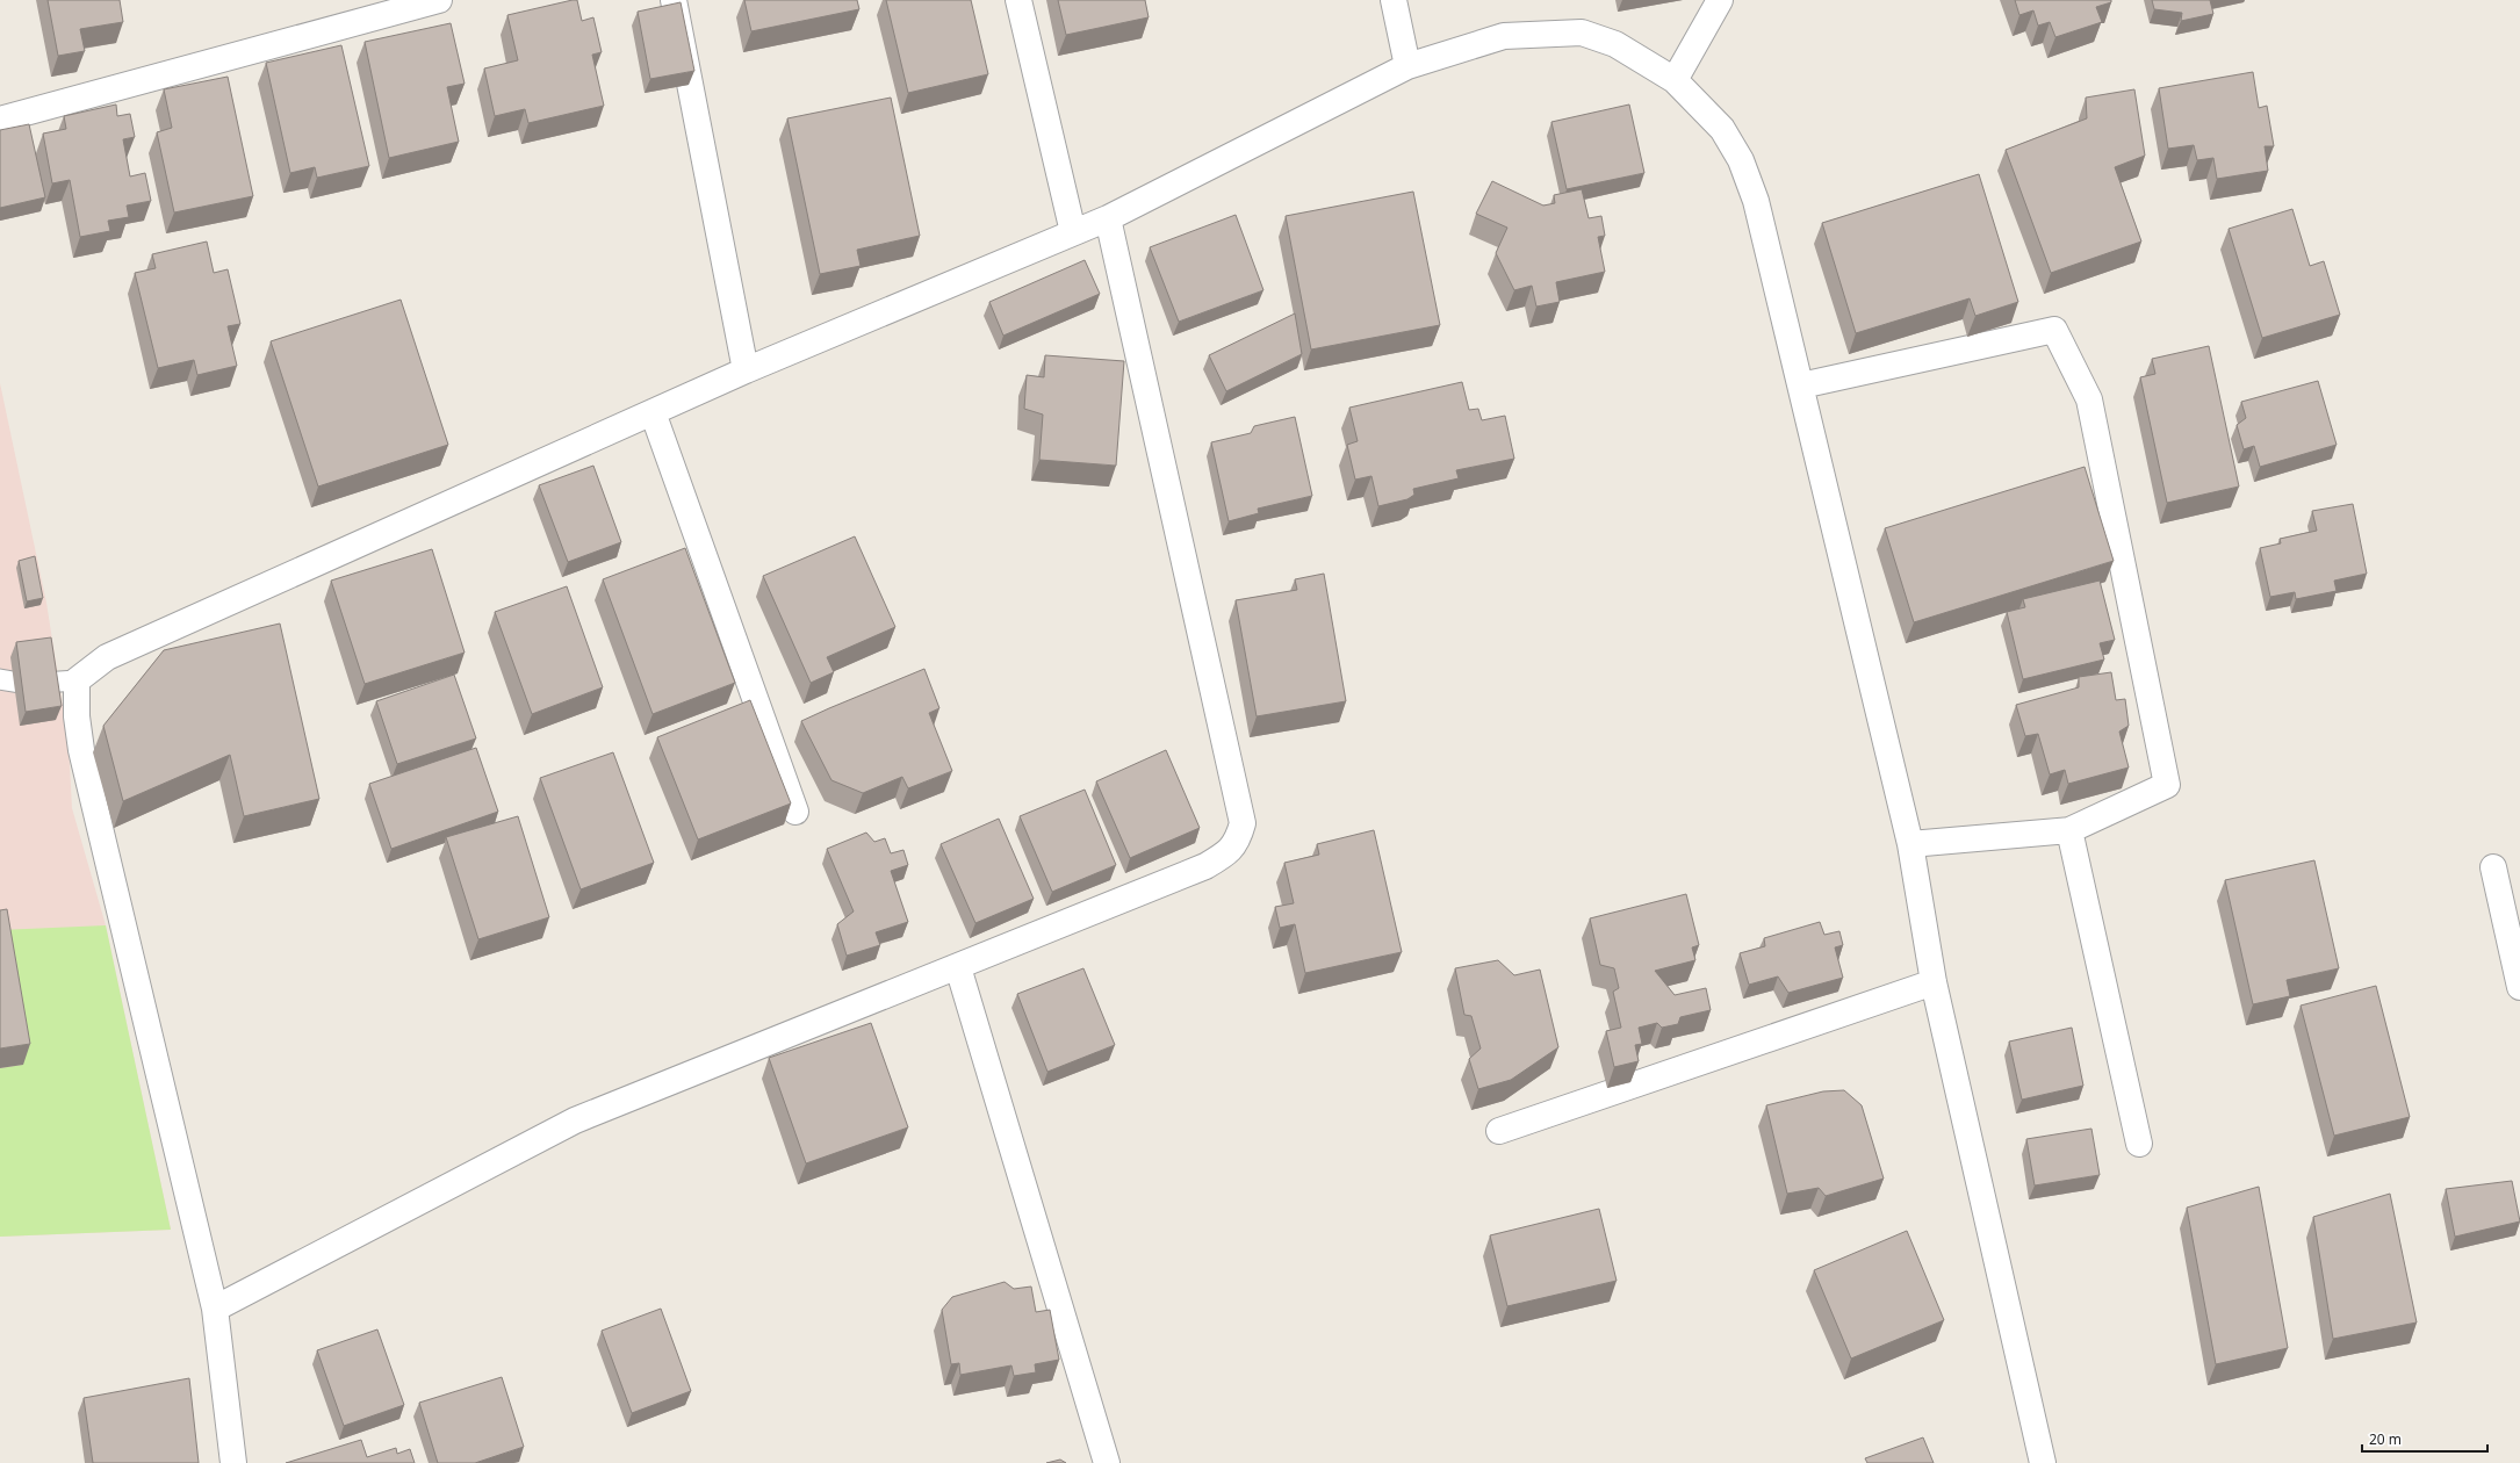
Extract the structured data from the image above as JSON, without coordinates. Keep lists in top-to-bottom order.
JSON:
{
  "scale_bar": "20 m"
}
